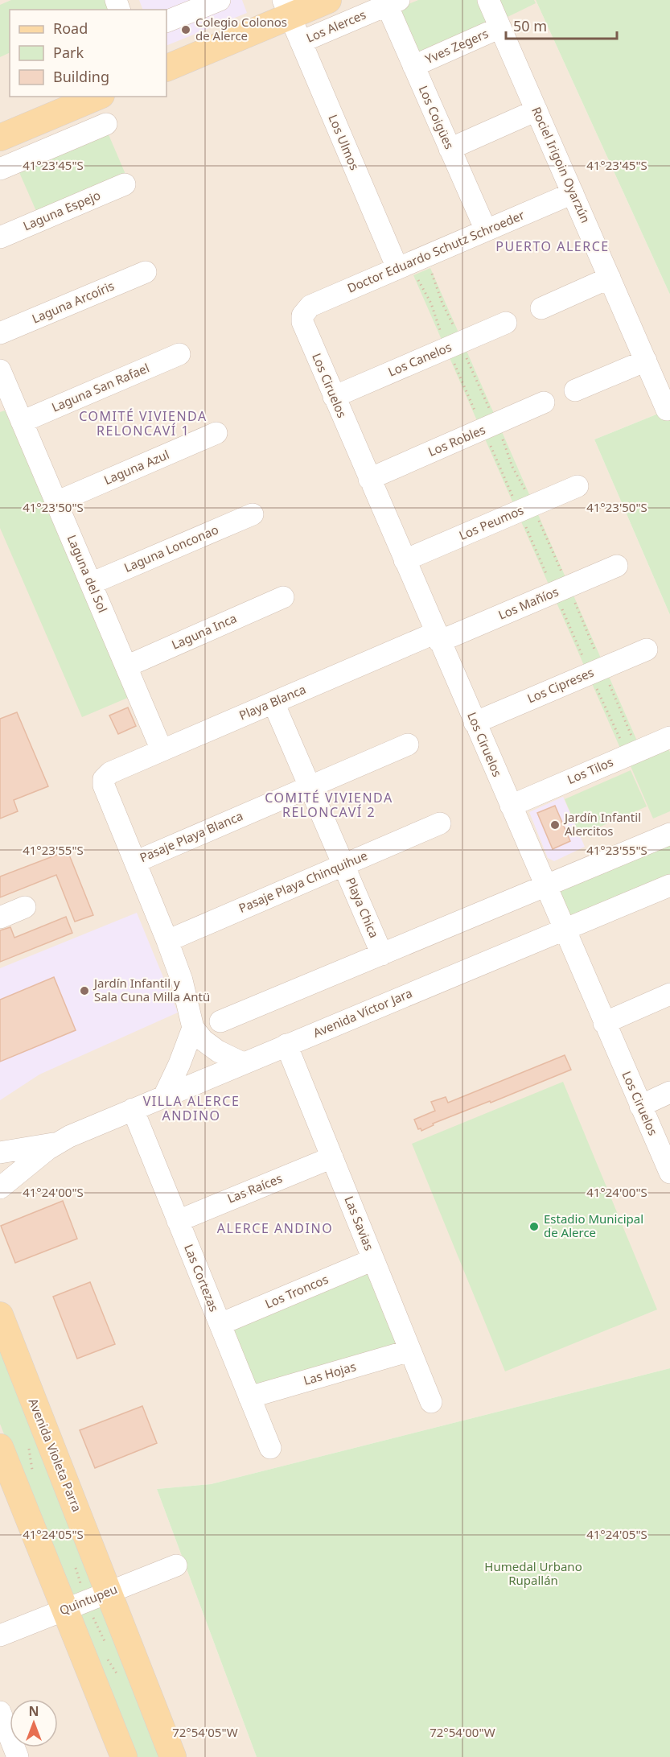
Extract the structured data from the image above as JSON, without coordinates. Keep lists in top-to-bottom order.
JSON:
{
  "streets": {
    "main road": ["Avenida Violeta Parra"],
    "street": [
      "Los Alerces",
      "Yves Zegers",
      "Los Coigües",
      "Los Ulmos",
      "Rociel Irigoin Oyarzún",
      "Laguna Espejo",
      "Doctor Eduardo Schutz Schroeder",
      "Laguna Arcoíris",
      "Los Canelos",
      "Los Ciruelos",
      "Laguna San Rafael",
      "Los Robles",
      "Laguna Azul",
      "Los Peumos",
      "Laguna Lonconao",
      "Laguna del Sol",
      "Los Mañíos",
      "Laguna Inca",
      "Los Cipreses",
      "Playa Blanca",
      "Los Tilos",
      "Pasaje Playa Blanca",
      "Pasaje Playa Chinquihue",
      "Playa Chica",
      "Avenida Víctor Jara",
      "Las Raíces",
      "Las Savias",
      "Las Cortezas",
      "Los Troncos",
      "Las Hojas",
      "Quintupeu"
    ]
  },
  "crossings": [
    ["Los Alerces", "Los Coigües"],
    ["Los Alerces", "Los Ulmos"],
    ["Yves Zegers", "Los Coigües"],
    ["Yves Zegers", "Rociel Irigoin Oyarzún"],
    ["Los Coigües", "Doctor Eduardo Schutz Schroeder"],
    ["Los Ulmos", "Doctor Eduardo Schutz Schroeder"],
    ["Rociel Irigoin Oyarzún", "Doctor Eduardo Schutz Schroeder"],
    ["Doctor Eduardo Schutz Schroeder", "Los Ciruelos"],
    ["Los Canelos", "Los Ciruelos"],
    ["Los Ciruelos", "Los Robles"],
    ["Los Ciruelos", "Los Peumos"],
    ["Los Ciruelos", "Los Mañíos"],
    ["Los Ciruelos", "Los Cipreses"],
    ["Los Ciruelos", "Playa Blanca"],
    ["Los Ciruelos", "Los Tilos"],
    ["Los Ciruelos", "Avenida Víctor Jara"],
    ["Laguna San Rafael", "Laguna del Sol"],
    ["Laguna Azul", "Laguna del Sol"],
    ["Laguna Lonconao", "Laguna del Sol"],
    ["Laguna del Sol", "Laguna Inca"],
    ["Laguna del Sol", "Playa Blanca"],
    ["Los Mañíos", "Playa Blanca"],
    ["Playa Blanca", "Pasaje Playa Blanca"],
    ["Playa Blanca", "Playa Chica"],
    ["Pasaje Playa Blanca", "Playa Chica"],
    ["Pasaje Playa Chinquihue", "Playa Chica"],
    ["Avenida Víctor Jara", "Las Savias"],
    ["Avenida Víctor Jara", "Las Cortezas"],
    ["Las Raíces", "Las Savias"],
    ["Las Raíces", "Las Cortezas"],
    ["Las Savias", "Los Troncos"],
    ["Las Savias", "Las Hojas"],
    ["Las Cortezas", "Los Troncos"],
    ["Las Cortezas", "Las Hojas"],
    ["Avenida Violeta Parra", "Quintupeu"]
  ],
  "districts": [
    "PUERTO ALERCE",
    "COMITÉ VIVIENDA RELONCAVÍ 1",
    "COMITÉ VIVIENDA RELONCAVÍ 2",
    "VILLA ALERCE ANDINO",
    "ALERCE ANDINO"
  ],
  "parks": ["Humedal Urbano Rupallán"],
  "places": [
    "Colegio Colonos de Alerce",
    "Jardín Infantil Alercitos",
    "Jardín Infantil y Sala Cuna Milla Antü",
    "Estadio Municipal de Alerce"
  ],
  "legend": ["Road", "Park", "Building"],
  "scale_bar": "50 m",
  "north": "top",
  "coordinates": [
    "41°23'45\"S",
    "41°23'50\"S",
    "41°23'55\"S",
    "41°24'00\"S",
    "41°24'05\"S",
    "72°54'05\"W",
    "72°54'00\"W"
  ]
}
